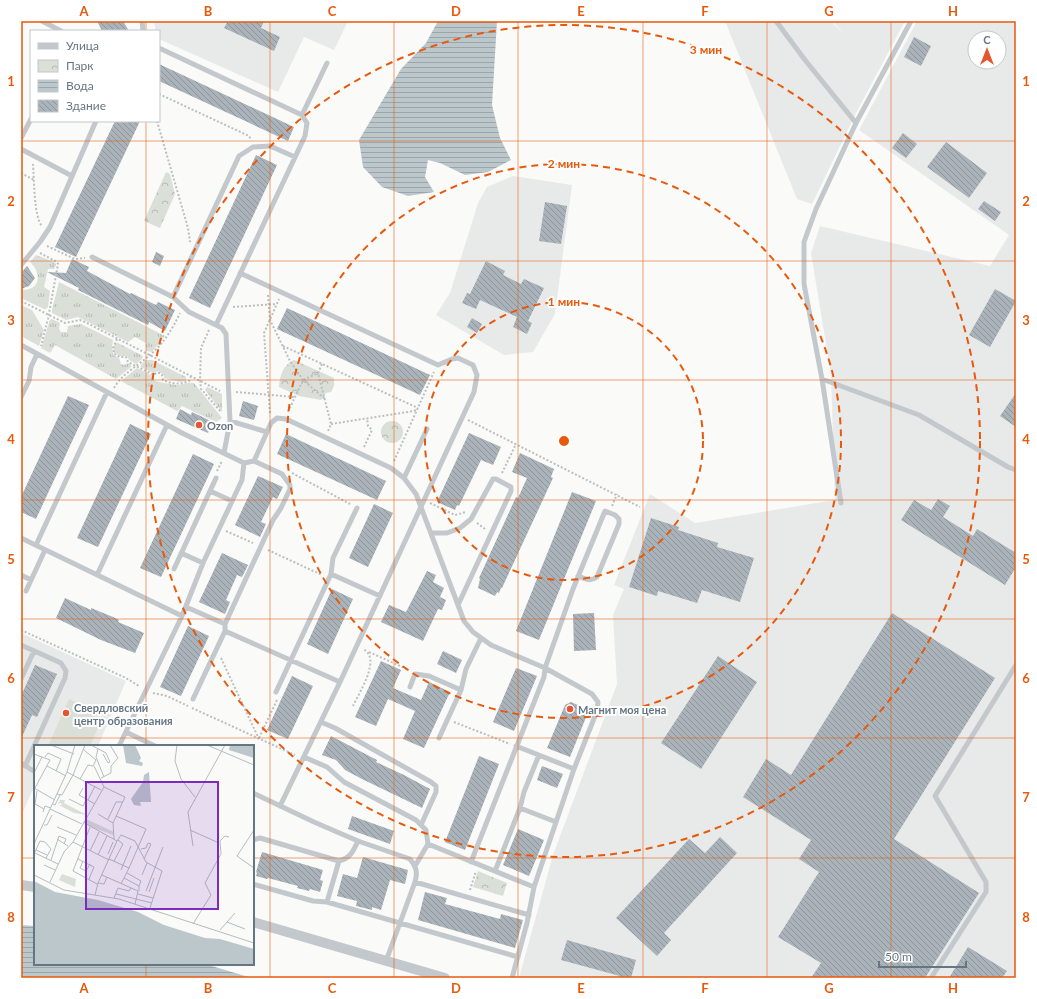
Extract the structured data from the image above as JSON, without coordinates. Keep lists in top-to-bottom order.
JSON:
{
  "places": ["Ozon", "Магнит моя цена", "Свердловский центр образования"],
  "legend": [
    "Улица",
    "Парк",
    "Вода",
    "Здание"
  ],
  "scale_bar": "50 m",
  "north": "top",
  "grid": {
    "columns": [
      "A",
      "B",
      "C",
      "D",
      "E",
      "F",
      "G",
      "H"
    ],
    "rows": [
      "1",
      "2",
      "3",
      "4",
      "5",
      "6",
      "7",
      "8"
    ]
  },
  "rings": ["3 мин", "2 мин", "1 мин"]
}
